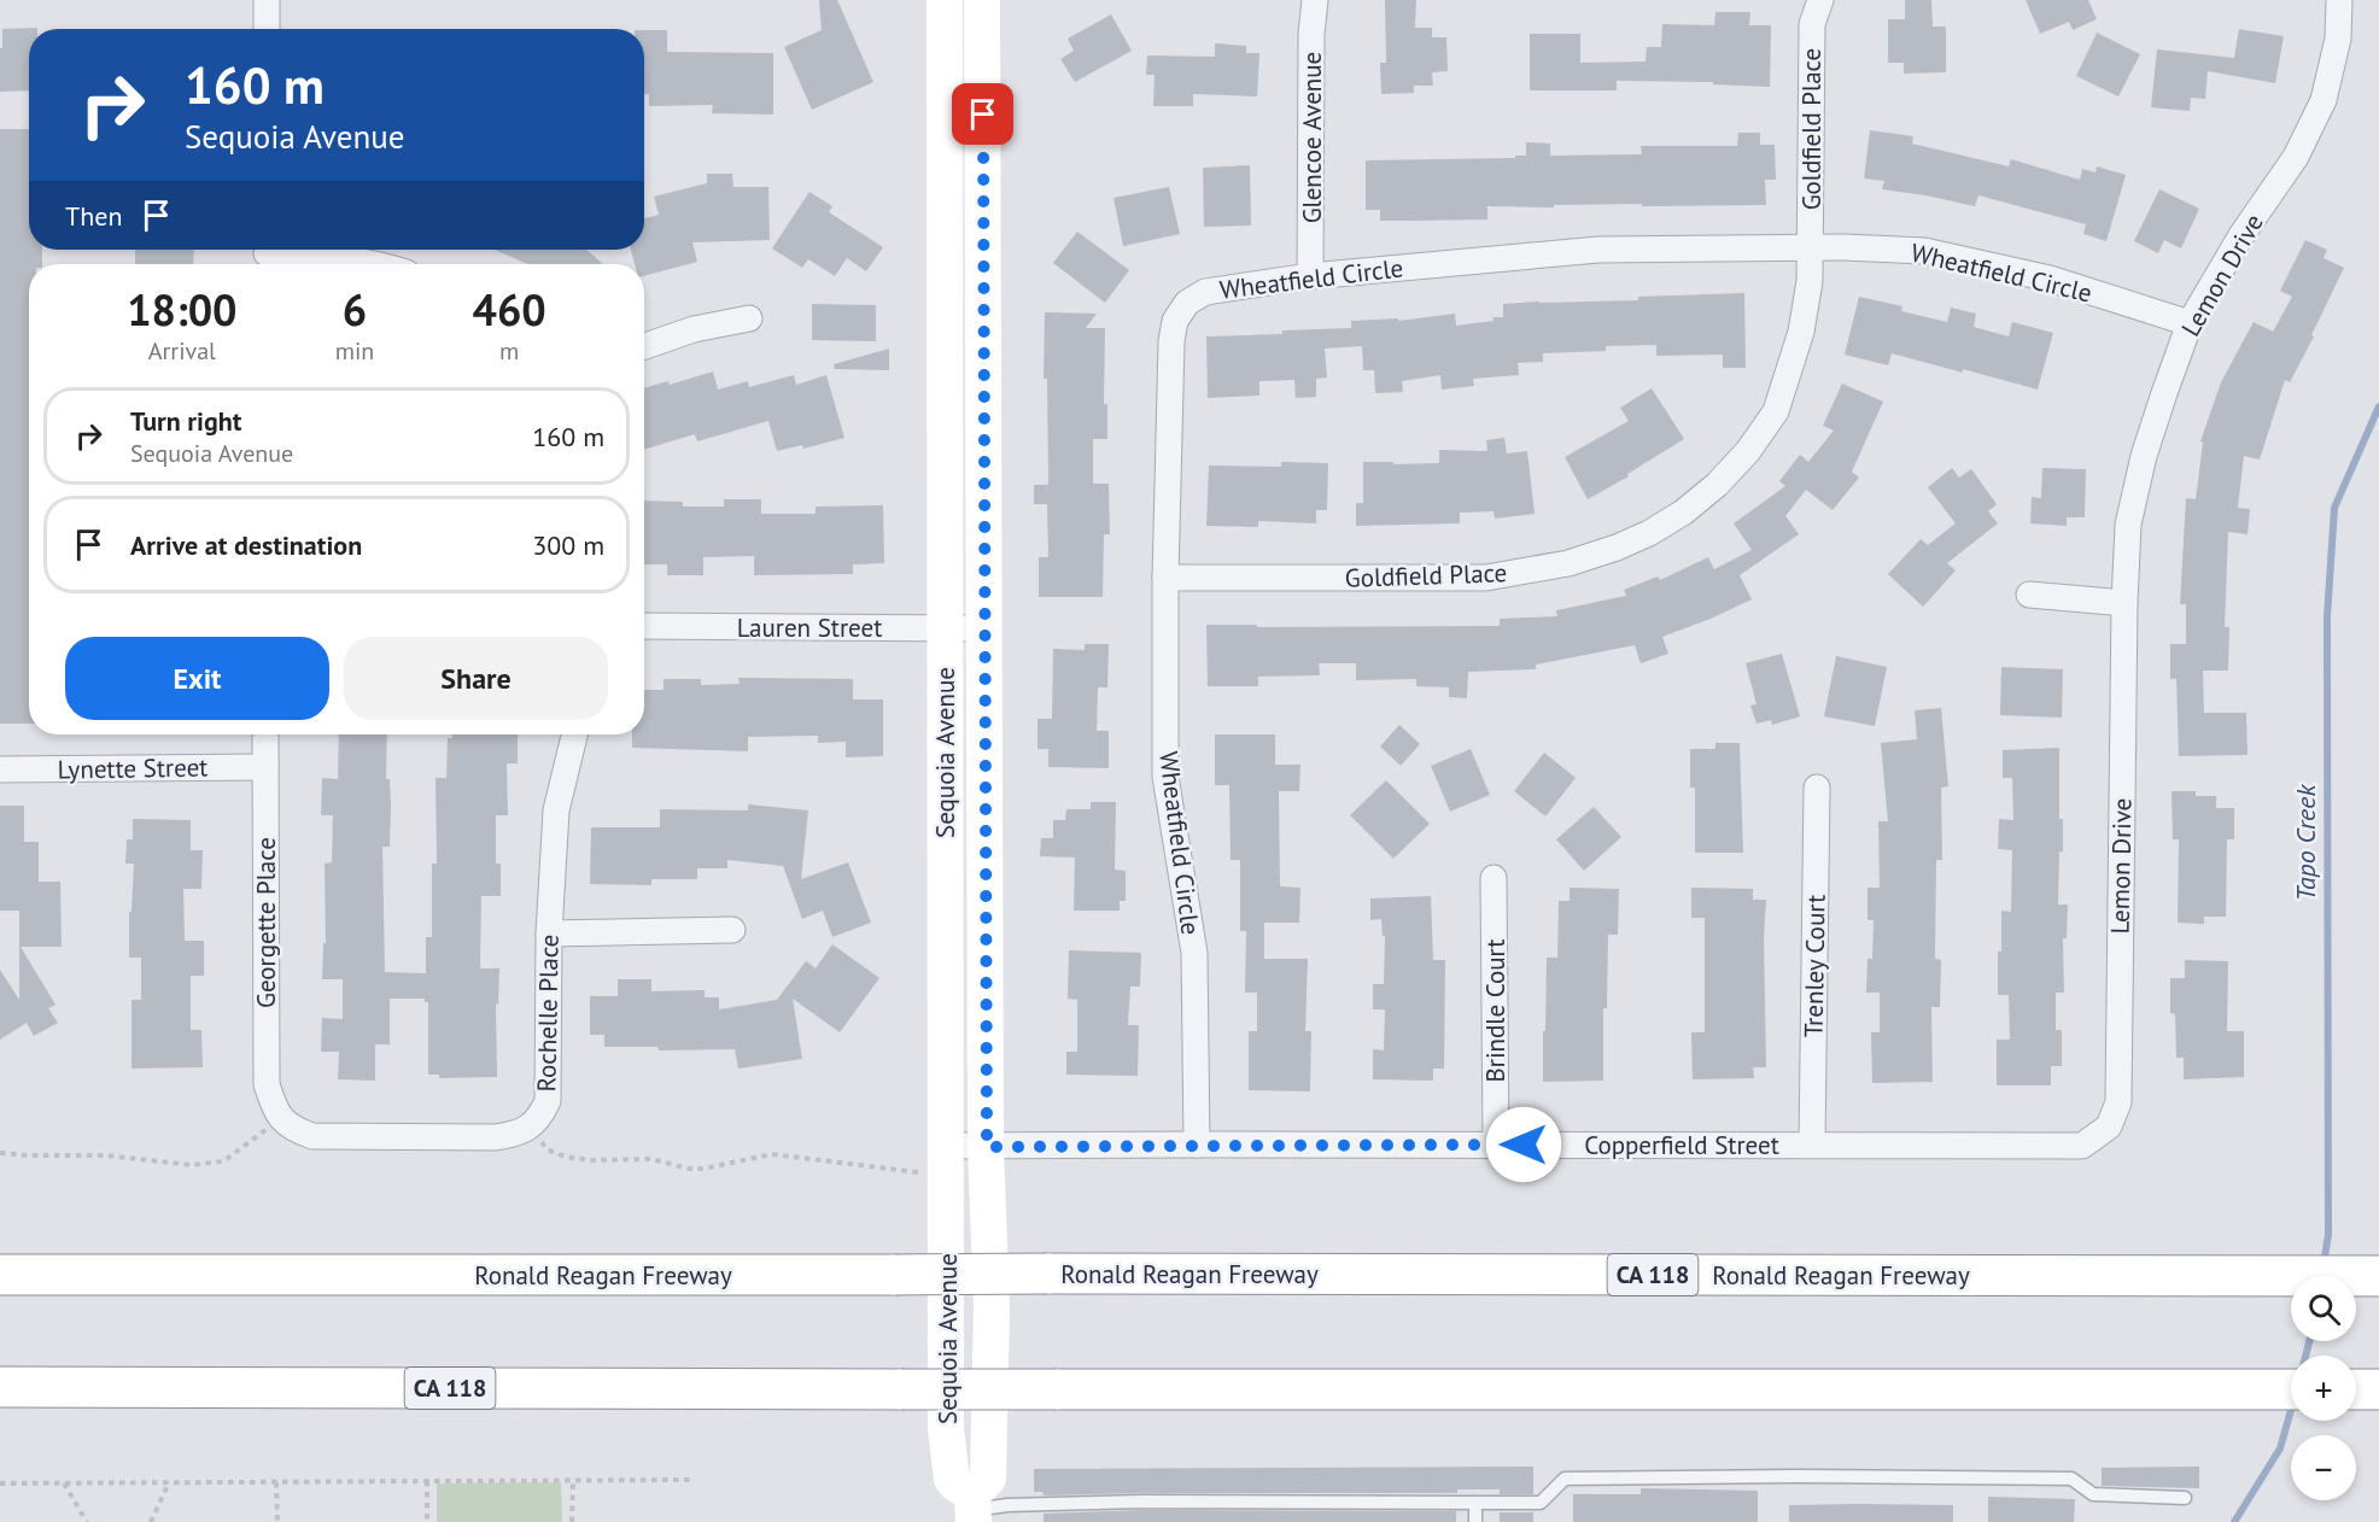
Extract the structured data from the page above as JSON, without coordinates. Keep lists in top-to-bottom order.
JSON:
{
  "streets": {
    "highway": ["Ronald Reagan Freeway", "CA 118"],
    "main road": ["Sequoia Avenue"],
    "street": [
      "Goldfield Place",
      "Glencoe Avenue",
      "Wheatfield Circle",
      "Lemon Drive",
      "Lauren Street",
      "Lynette Street",
      "Georgette Place",
      "Trenley Court",
      "Brindle Court",
      "Rochelle Place",
      "Copperfield Street"
    ]
  },
  "crossings": [
    ["Goldfield Place", "Wheatfield Circle"],
    ["Glencoe Avenue", "Wheatfield Circle"],
    ["Wheatfield Circle", "Lemon Drive"],
    ["Wheatfield Circle", "Copperfield Street"],
    ["Lemon Drive", "Copperfield Street"],
    ["Lauren Street", "Sequoia Avenue"],
    ["Sequoia Avenue", "Copperfield Street"],
    ["Lynette Street", "Georgette Place"],
    ["Georgette Place", "Rochelle Place"],
    ["Trenley Court", "Copperfield Street"],
    ["Brindle Court", "Copperfield Street"]
  ],
  "water": ["Tapo Creek"],
  "page": {
    "turn": ["160 m", "Sequoia Avenue"],
    "then": "Then",
    "eta": [
      "18:00",
      "Arrival",
      "6",
      "min",
      "460",
      "m"
    ],
    "list": [
      {
        "name": "Turn right",
        "note": "Sequoia Avenue",
        "value": "160 m"
      },
      {
        "name": "Arrive at destination",
        "value": "300 m"
      }
    ],
    "buttons": ["Exit", "Share"],
    "map_buttons": ["+", "−"]
  }
}
